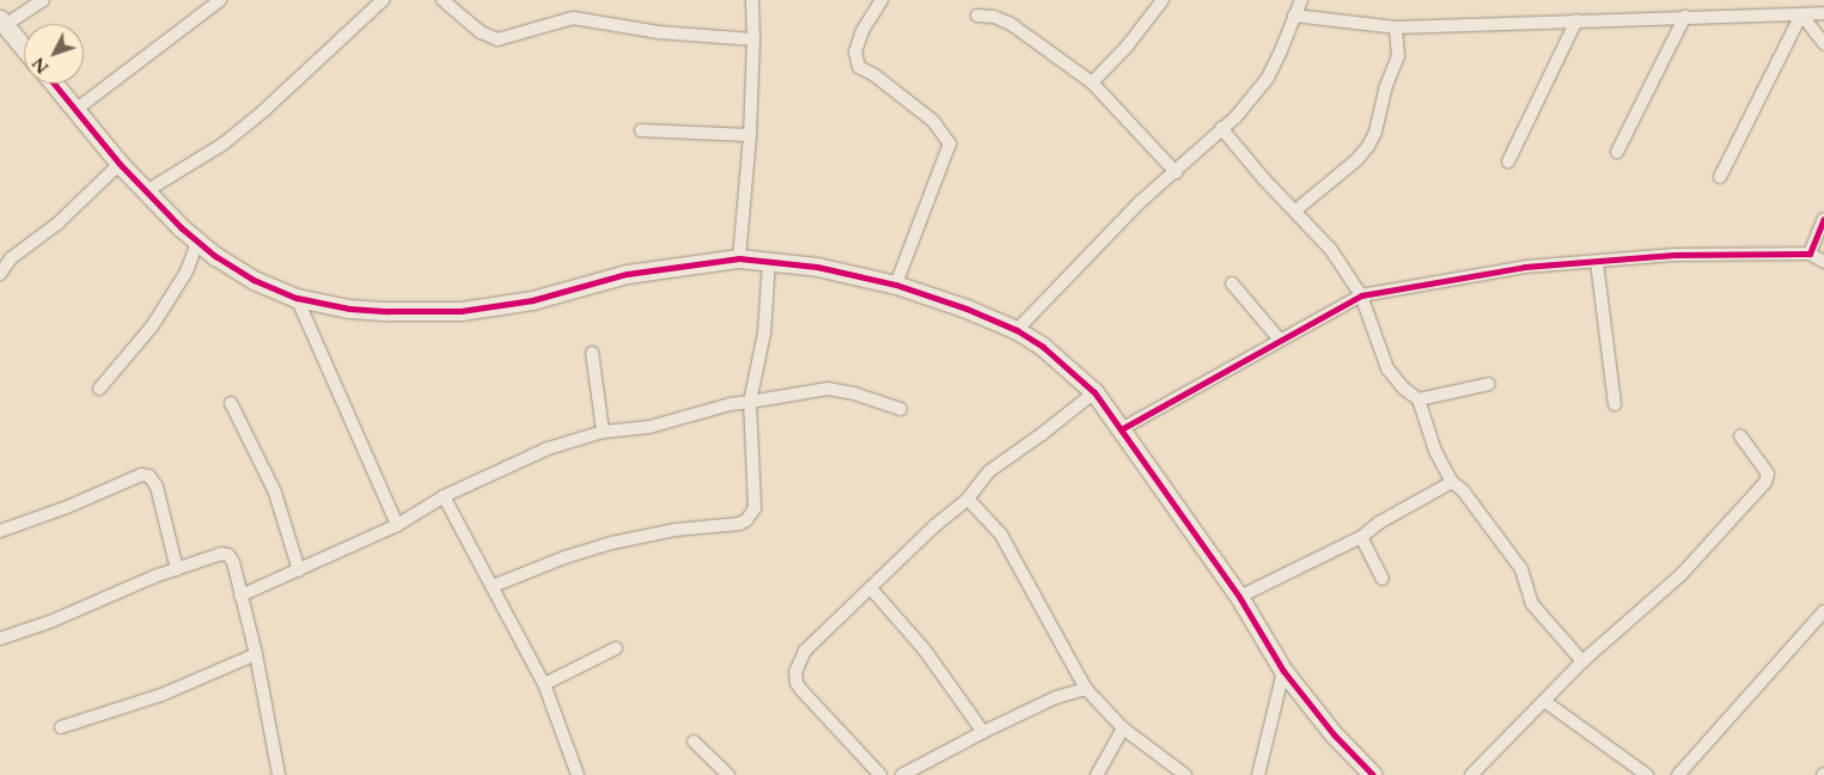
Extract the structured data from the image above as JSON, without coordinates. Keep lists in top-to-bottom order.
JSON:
{
  "north": "bottom left"
}
